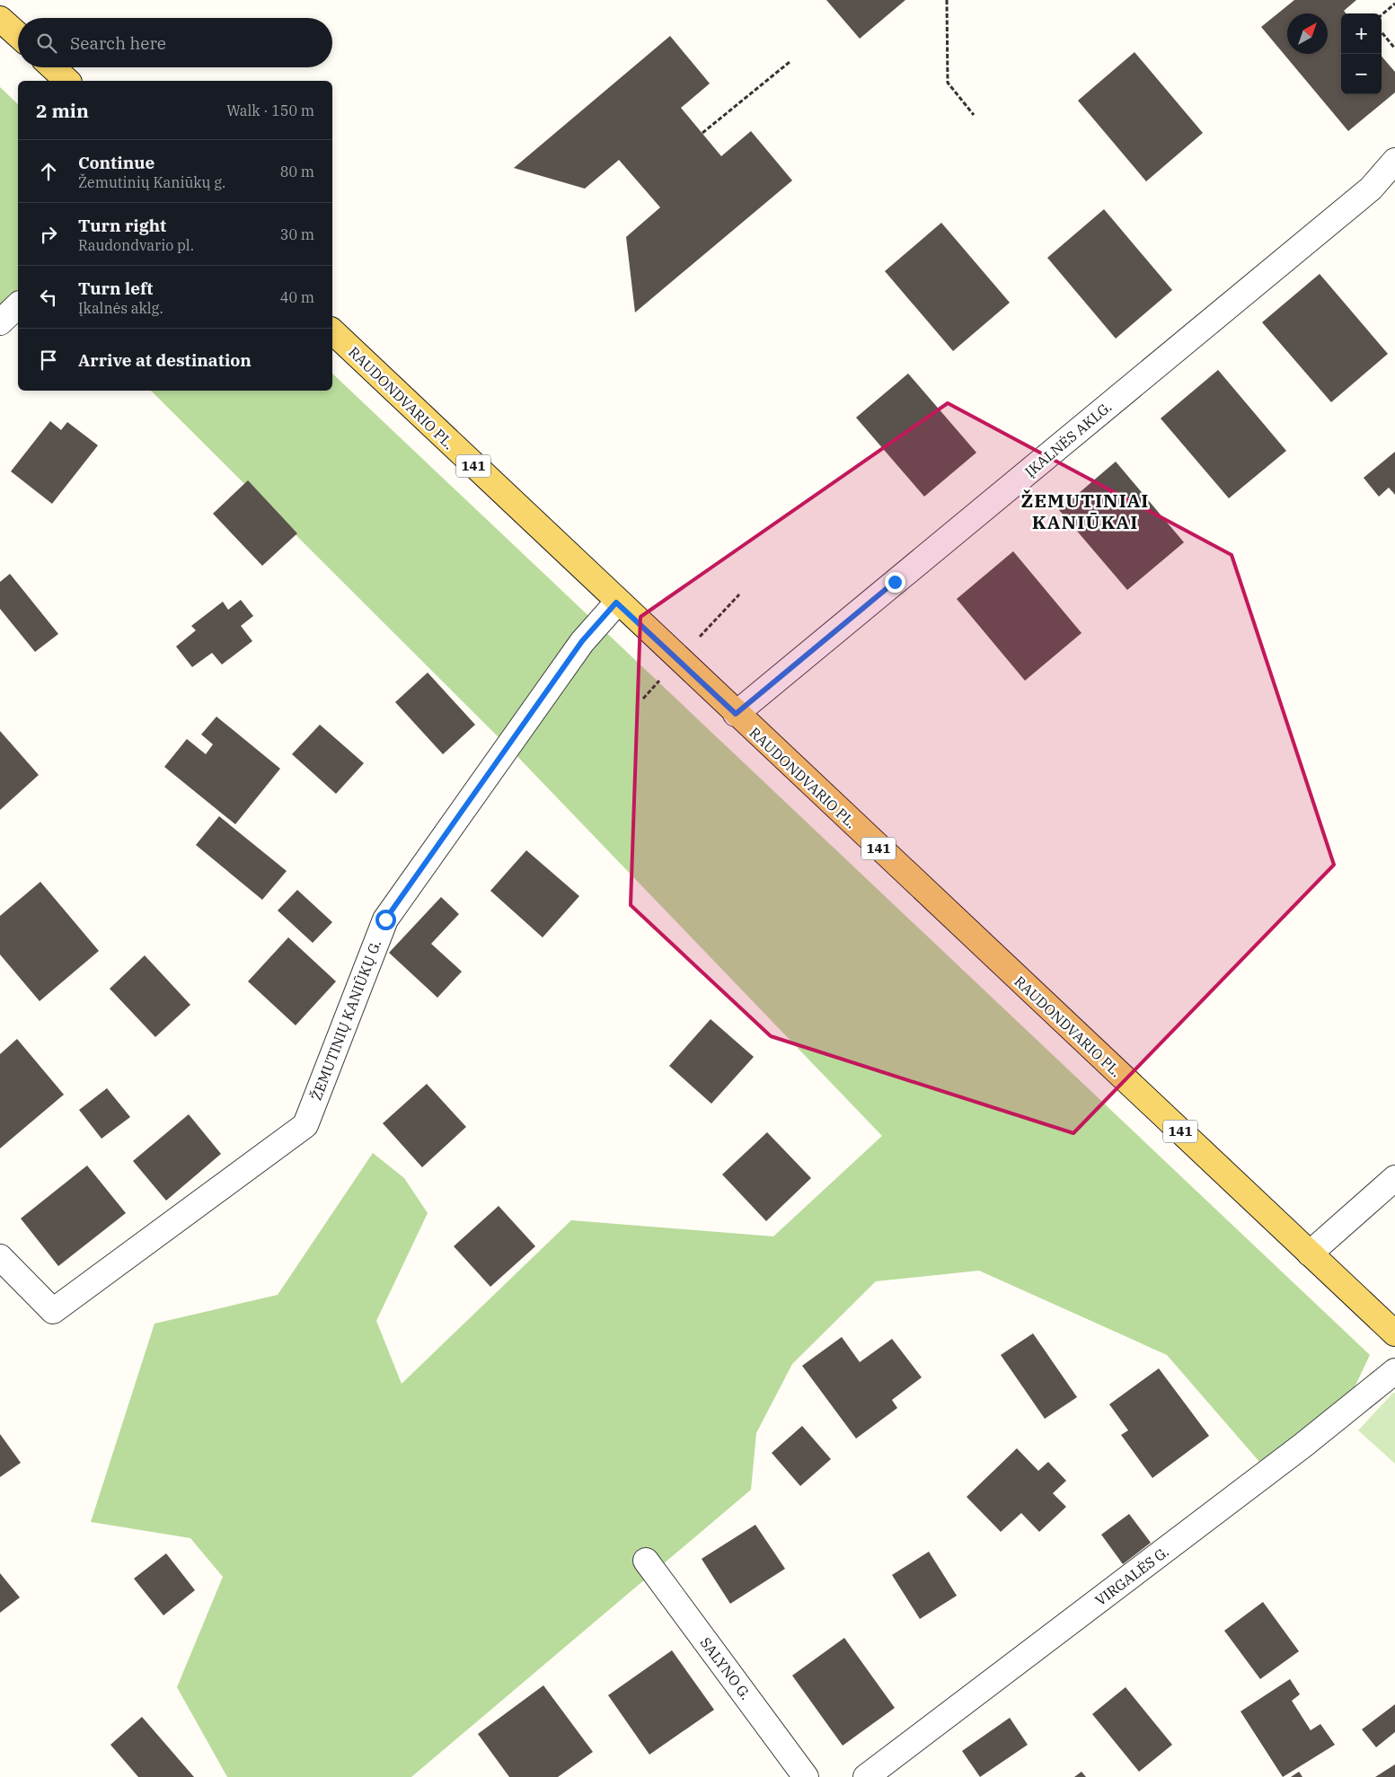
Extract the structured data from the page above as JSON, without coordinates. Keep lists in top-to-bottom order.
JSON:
{
  "streets": {
    "main road": ["RAUDONDVARIO PL.", "141"],
    "street": [
      "ĮKALNĖS AKLG.",
      "ŽEMUTINIŲ KANIŪKŲ G.",
      "VIRGALĖS G.",
      "SALYNO G."
    ]
  },
  "crossings": [
    ["RAUDONDVARIO PL.", "ĮKALNĖS AKLG."],
    ["RAUDONDVARIO PL.", "ŽEMUTINIŲ KANIŪKŲ G."]
  ],
  "districts": ["ŽEMUTINIAI KANIŪKAI"],
  "north": "top right",
  "page": {
    "map_buttons": ["+", "−"],
    "search": "Search here",
    "heading": ["2 min", "Walk · 150 m"],
    "list": [
      ["Continue", "Žemutinių Kaniūkų g.", "80 m"],
      ["Turn right", "Raudondvario pl.", "30 m"],
      ["Turn left", "Įkalnės aklg.", "40 m"],
      "Arrive at destination"
    ]
  }
}
